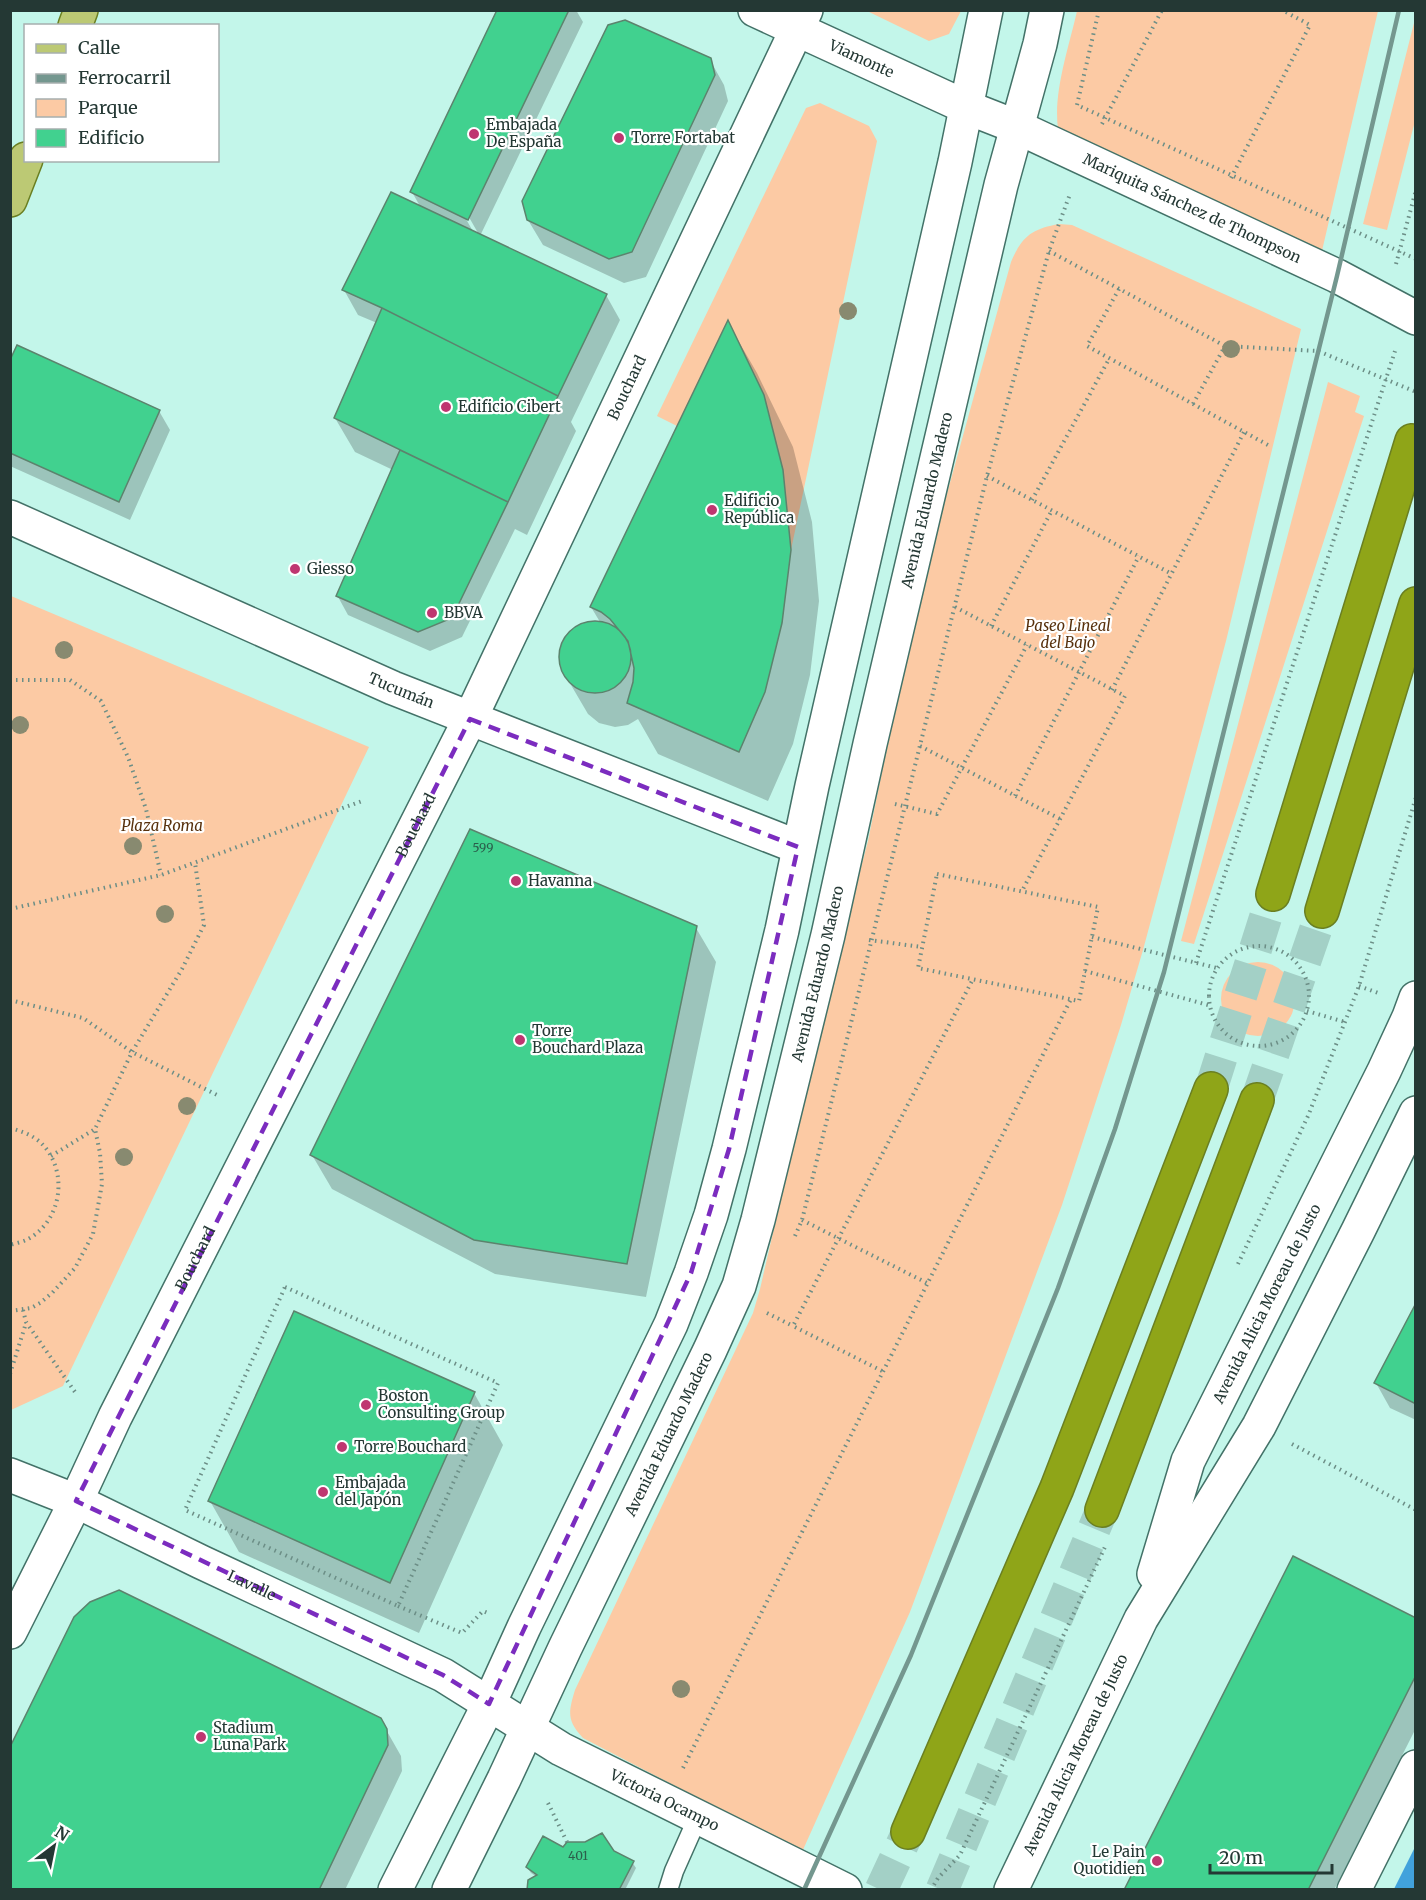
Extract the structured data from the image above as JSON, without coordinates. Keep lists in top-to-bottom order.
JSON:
{
  "streets": {
    "main road": [
      "Viamonte",
      "Mariquita Sánchez de Thompson",
      "Bouchard",
      "Avenida Eduardo Madero",
      "Tucumán",
      "Avenida Alicia Moreau de Justo",
      "Lavalle",
      "Victoria Ocampo"
    ]
  },
  "crossings": [
    ["Viamonte", "Mariquita Sánchez de Thompson"],
    ["Viamonte", "Bouchard"],
    ["Mariquita Sánchez de Thompson", "Avenida Eduardo Madero"],
    ["Bouchard", "Tucumán"],
    ["Bouchard", "Lavalle"],
    ["Avenida Eduardo Madero", "Victoria Ocampo"],
    ["Lavalle", "Victoria Ocampo"]
  ],
  "parks": ["Paseo Lineal del Bajo", "Plaza Roma"],
  "places": [
    "Embajada De España",
    "Torre Fortabat",
    "Edificio Cibert",
    "Edificio República",
    "Giesso",
    "BBVA",
    "Havanna",
    "Torre Bouchard Plaza",
    "Boston Consulting Group",
    "Torre Bouchard",
    "Embajada del Japón",
    "Stadium Luna Park",
    "Le Pain Quotidien"
  ],
  "house_numbers": ["599", "401"],
  "legend": [
    "Calle",
    "Ferrocarril",
    "Parque",
    "Edificio"
  ],
  "scale_bar": "20 m",
  "north": "top right"
}
